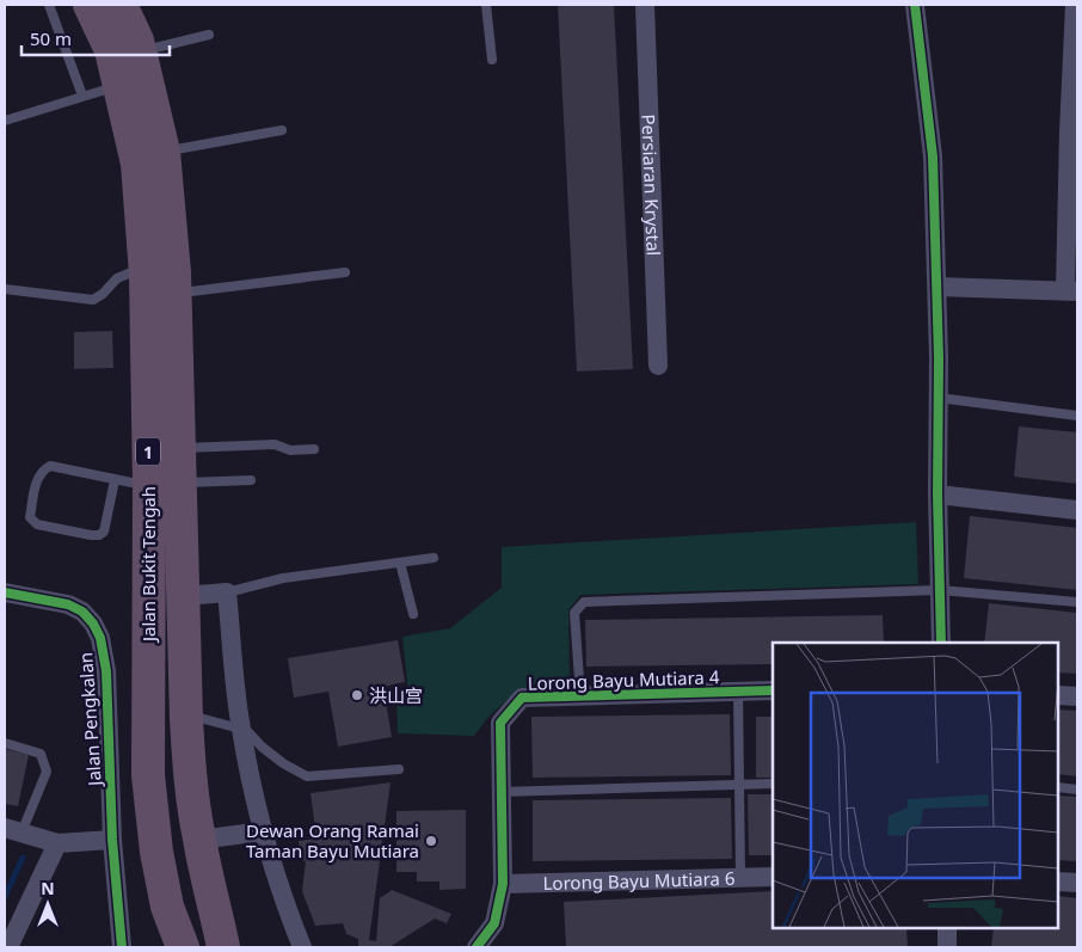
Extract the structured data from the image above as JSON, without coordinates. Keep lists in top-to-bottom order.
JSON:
{
  "streets": {
    "highway": ["1", "Jalan Bukit Tengah"],
    "street": [
      "Persiaran Krystal",
      "Lorong Bayu Mutiara 4",
      "Jalan Pengkalan",
      "Lorong Bayu Mutiara 6"
    ]
  },
  "crossings": [
    ["Lorong Bayu Mutiara 4", "Lorong Bayu Mutiara 6"]
  ],
  "places": ["洪山宫", "Dewan Orang Ramai Taman Bayu Mutiara"],
  "scale_bar": "50 m",
  "north": "top"
}
